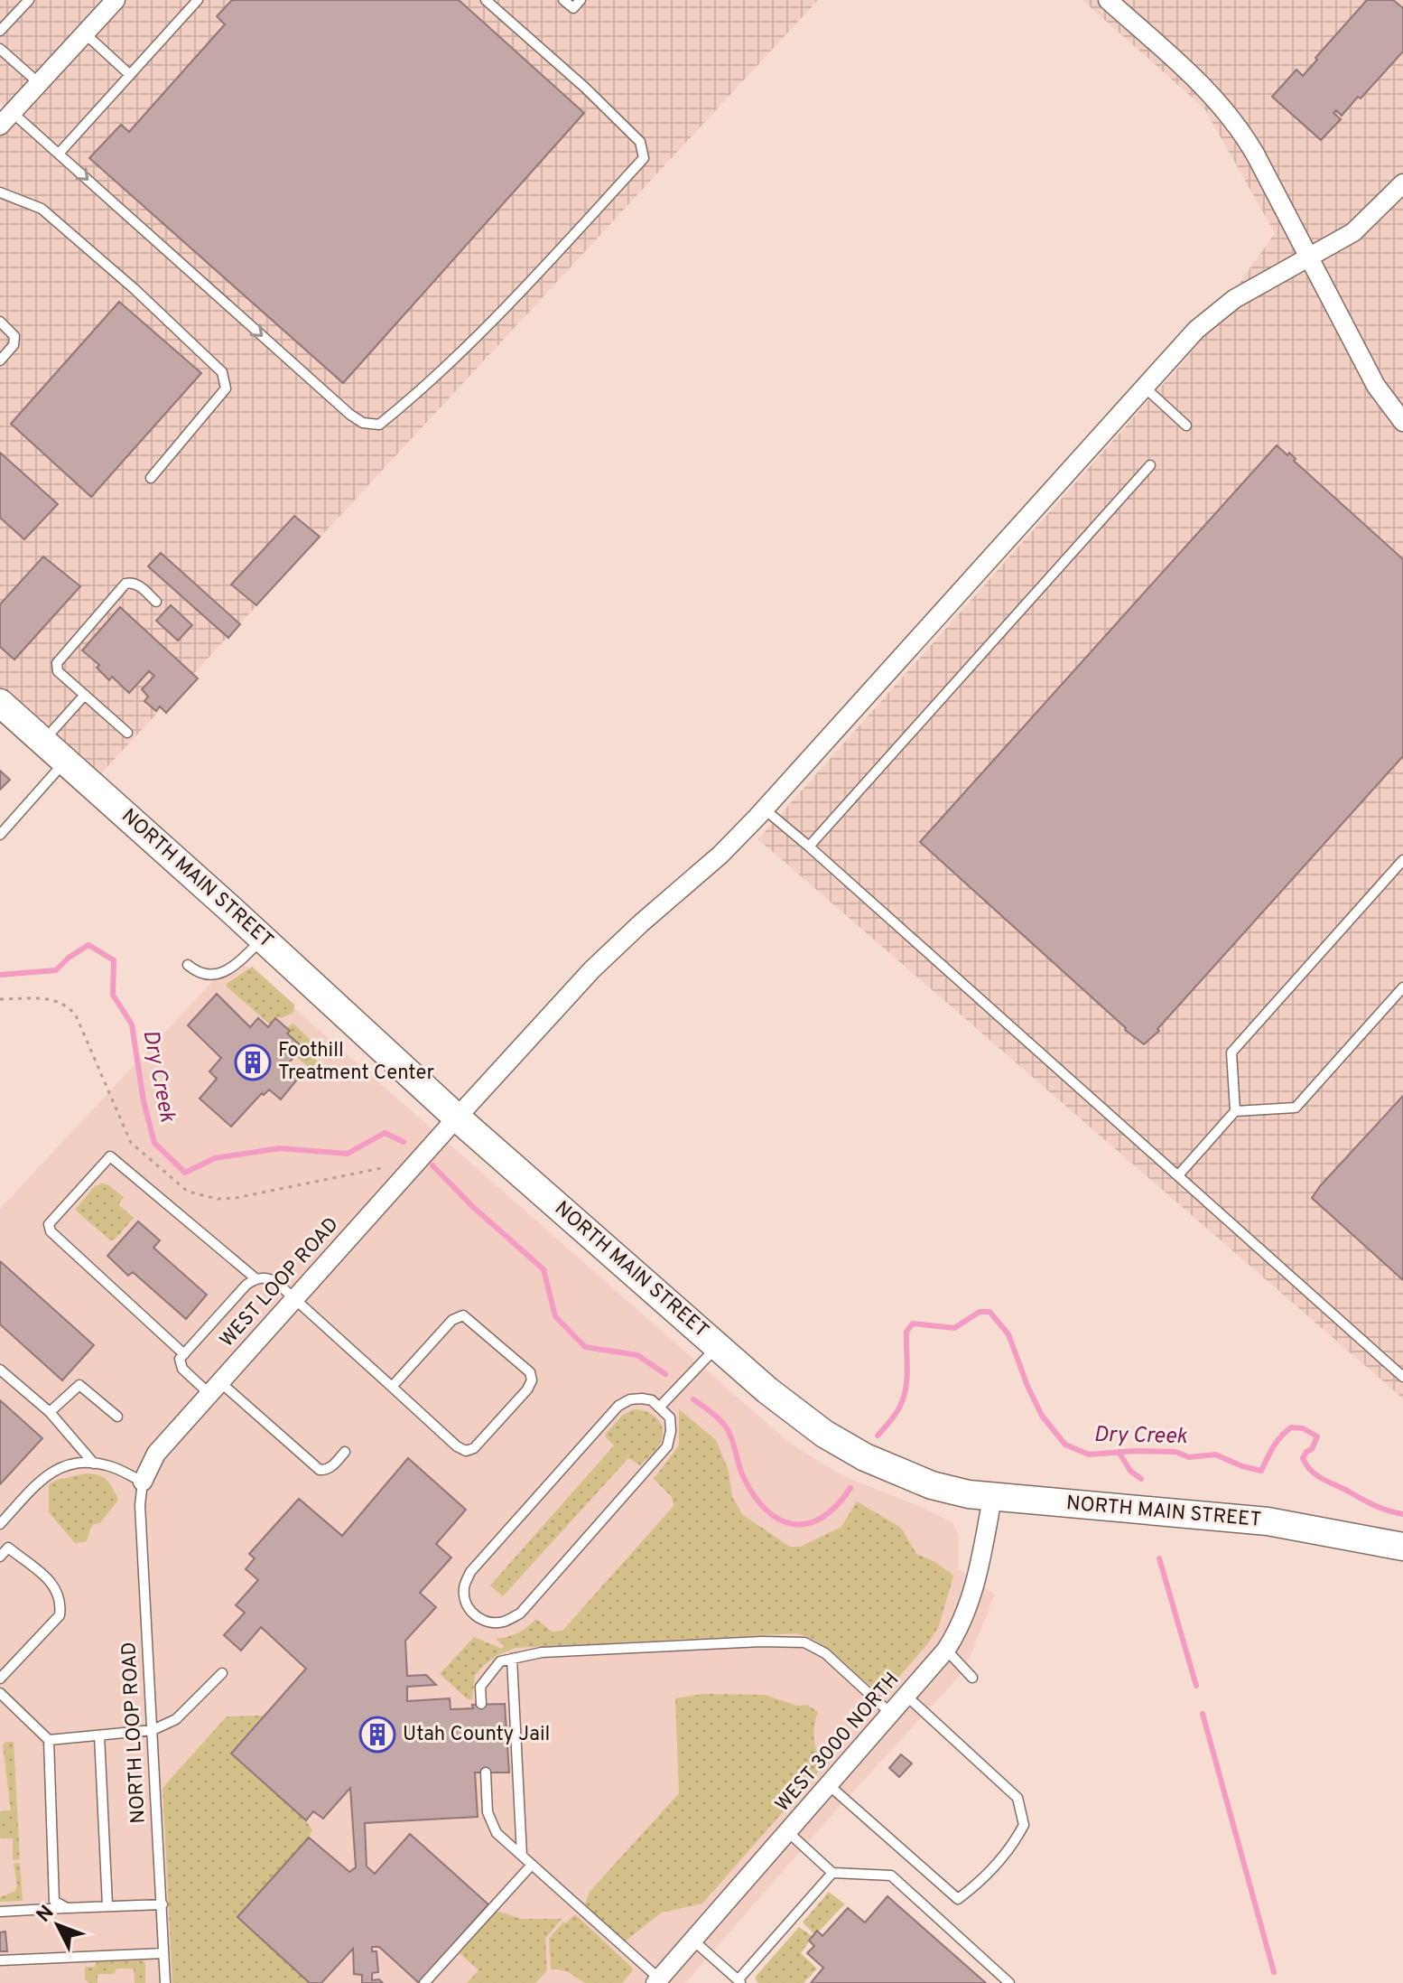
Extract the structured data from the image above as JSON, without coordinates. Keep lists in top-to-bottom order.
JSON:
{
  "streets": {
    "street": ["NORTH MAIN STREET", "WEST LOOP ROAD", "WEST 3000 NORTH"],
    "lane": ["NORTH LOOP ROAD"]
  },
  "crossings": [
    ["NORTH MAIN STREET", "WEST LOOP ROAD"],
    ["NORTH MAIN STREET", "WEST 3000 NORTH"],
    ["WEST LOOP ROAD", "NORTH LOOP ROAD"]
  ],
  "water": ["Dry Creek"],
  "places": {
    "building": ["Foothill Treatment Center", "Utah County Jail"]
  },
  "north": "top left"
}
